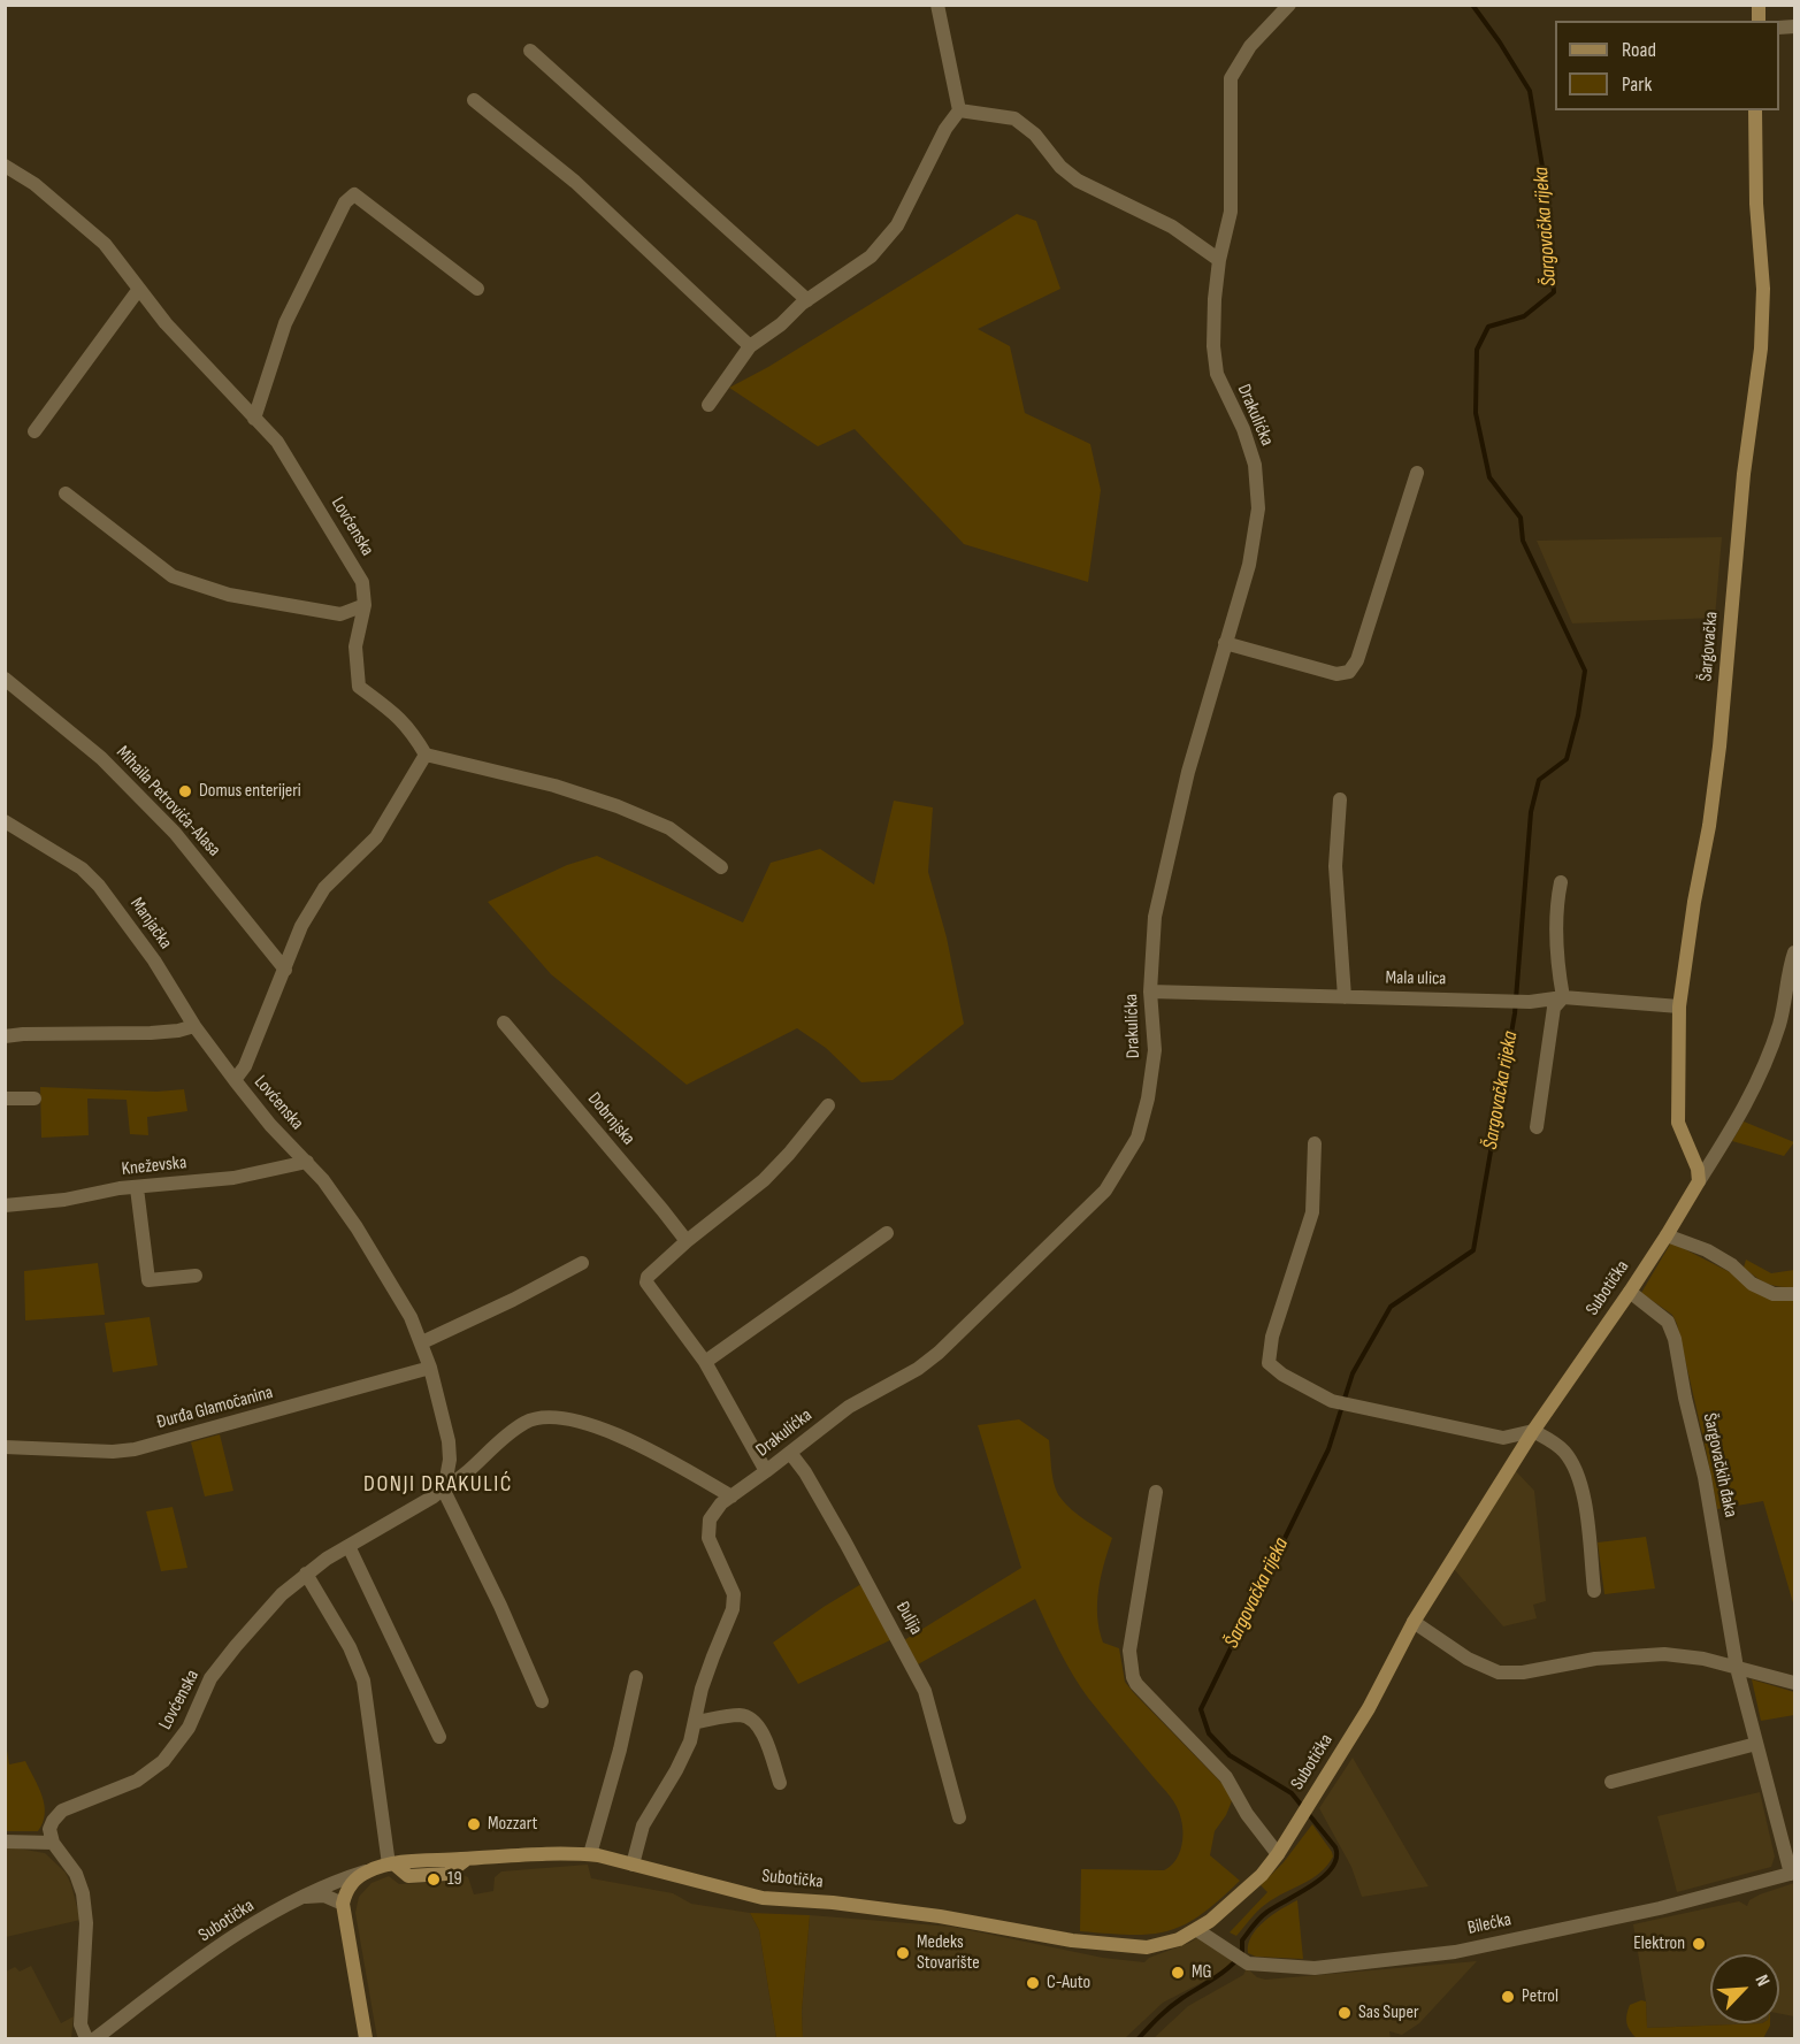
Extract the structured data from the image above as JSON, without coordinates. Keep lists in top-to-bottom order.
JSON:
{
  "streets": {
    "street": [
      "Drakulićka",
      "Lovćenska",
      "Šargovačka",
      "Mihaila Petrovića-Alasa",
      "Manjačka",
      "Mala ulica",
      "Dobrnjska",
      "Kneževska",
      "Subotička",
      "Đurđa Glamočanina",
      "Šargovačkih đaka",
      "Đulija",
      "Bilećka"
    ]
  },
  "crossings": [
    ["Drakulićka", "Mala ulica"],
    ["Drakulićka", "Subotička"],
    ["Drakulićka", "Đulija"],
    ["Lovćenska", "Mihaila Petrovića-Alasa"],
    ["Lovćenska", "Manjačka"],
    ["Lovćenska", "Kneževska"],
    ["Lovćenska", "Đurđa Glamočanina"],
    ["Šargovačka", "Mala ulica"],
    ["Šargovačka", "Subotička"],
    ["Subotička", "Šargovačkih đaka"],
    ["Subotička", "Bilećka"],
    ["Šargovačkih đaka", "Bilećka"]
  ],
  "districts": ["DONJI DRAKULIĆ"],
  "water": ["Šargovačka rijeka"],
  "places": [
    "Domus enterijeri",
    "Mozzart",
    "19",
    "Elektron",
    "Medeks Stovarište",
    "MG",
    "C-Auto",
    "Petrol",
    "Sas Super"
  ],
  "legend": ["Road", "Park"],
  "north": "top right"
}
